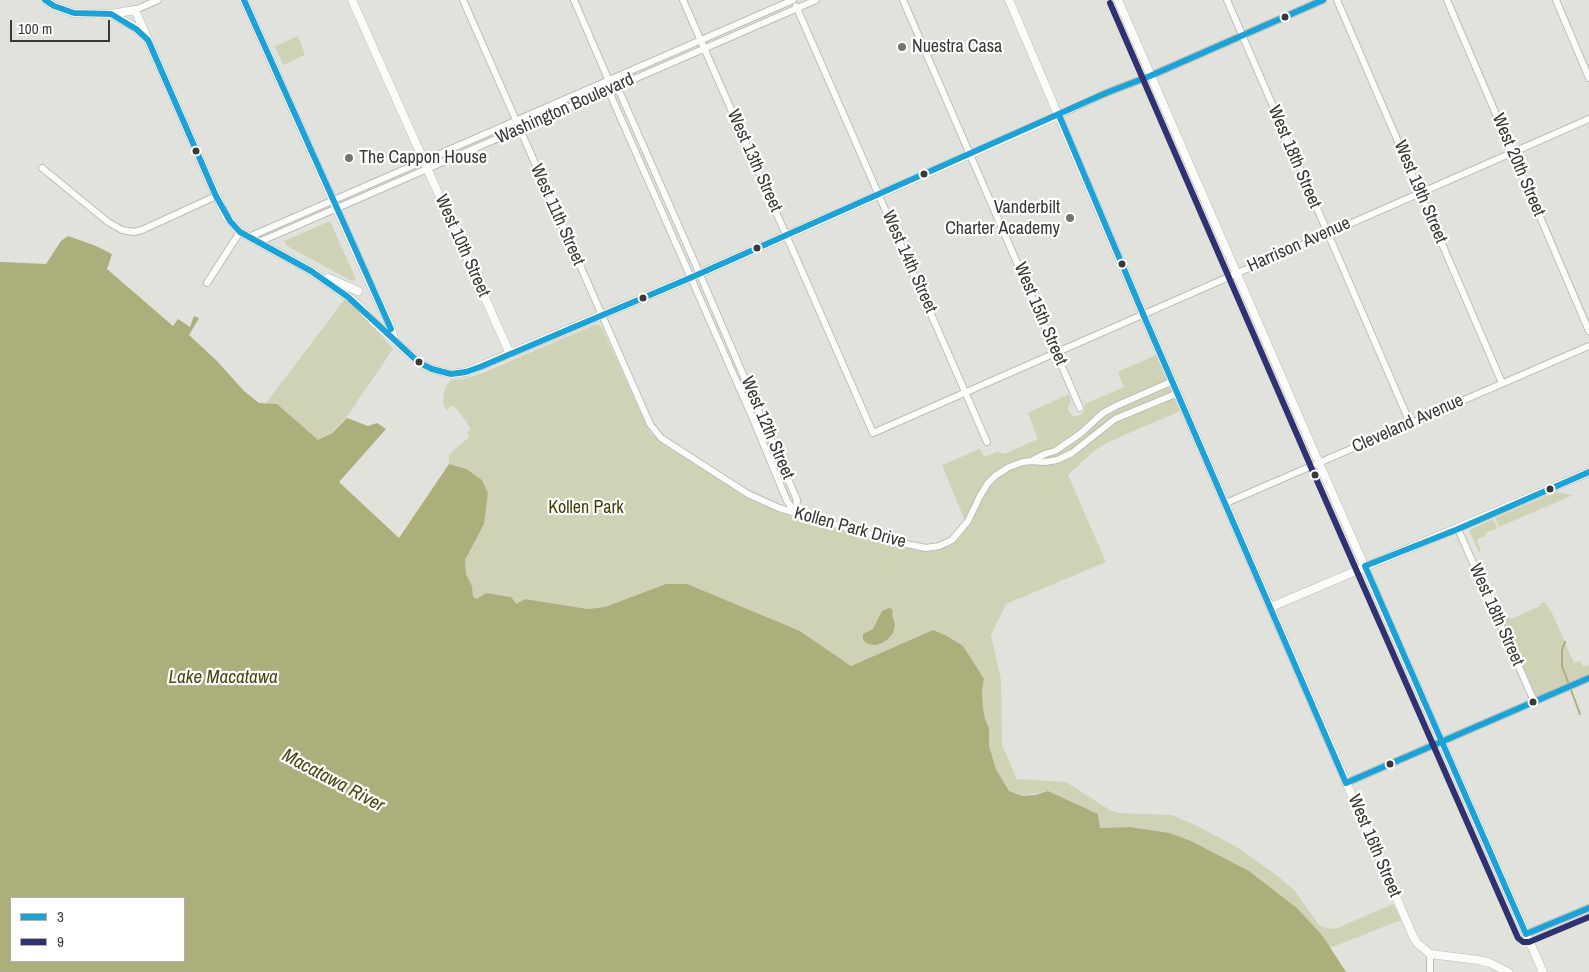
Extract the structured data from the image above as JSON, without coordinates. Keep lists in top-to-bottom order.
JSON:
{
  "streets": {
    "street": [
      "Washington Boulevard",
      "West 18th Street",
      "West 13th Street",
      "West 20th Street",
      "West 19th Street",
      "West 11th Street",
      "Harrison Avenue",
      "West 10th Street",
      "West 14th Street",
      "West 15th Street",
      "Cleveland Avenue",
      "West 12th Street",
      "Kollen Park Drive",
      "West 16th Street"
    ]
  },
  "crossings": [
    ["Washington Boulevard", "West 13th Street"],
    ["Washington Boulevard", "West 11th Street"],
    ["Washington Boulevard", "West 10th Street"],
    ["Washington Boulevard", "West 14th Street"],
    ["Washington Boulevard", "West 12th Street"],
    ["West 18th Street", "Harrison Avenue"],
    ["West 18th Street", "Cleveland Avenue"],
    ["West 13th Street", "Harrison Avenue"],
    ["West 20th Street", "Harrison Avenue"],
    ["West 19th Street", "Harrison Avenue"],
    ["West 19th Street", "Cleveland Avenue"],
    ["West 11th Street", "Kollen Park Drive"],
    ["Harrison Avenue", "West 14th Street"],
    ["Harrison Avenue", "West 15th Street"],
    ["Harrison Avenue", "West 16th Street"],
    ["Cleveland Avenue", "West 16th Street"],
    ["West 12th Street", "Kollen Park Drive"],
    ["Kollen Park Drive", "West 16th Street"]
  ],
  "water": ["Lake Macatawa", "Macatawa River"],
  "parks": ["Kollen Park"],
  "places": ["Nuestra Casa", "The Cappon House", "Vanderbilt Charter Academy"],
  "lines": ["transit line 3", "transit line 9"],
  "legend": ["3", "9"],
  "scale_bar": "100 m"
}
